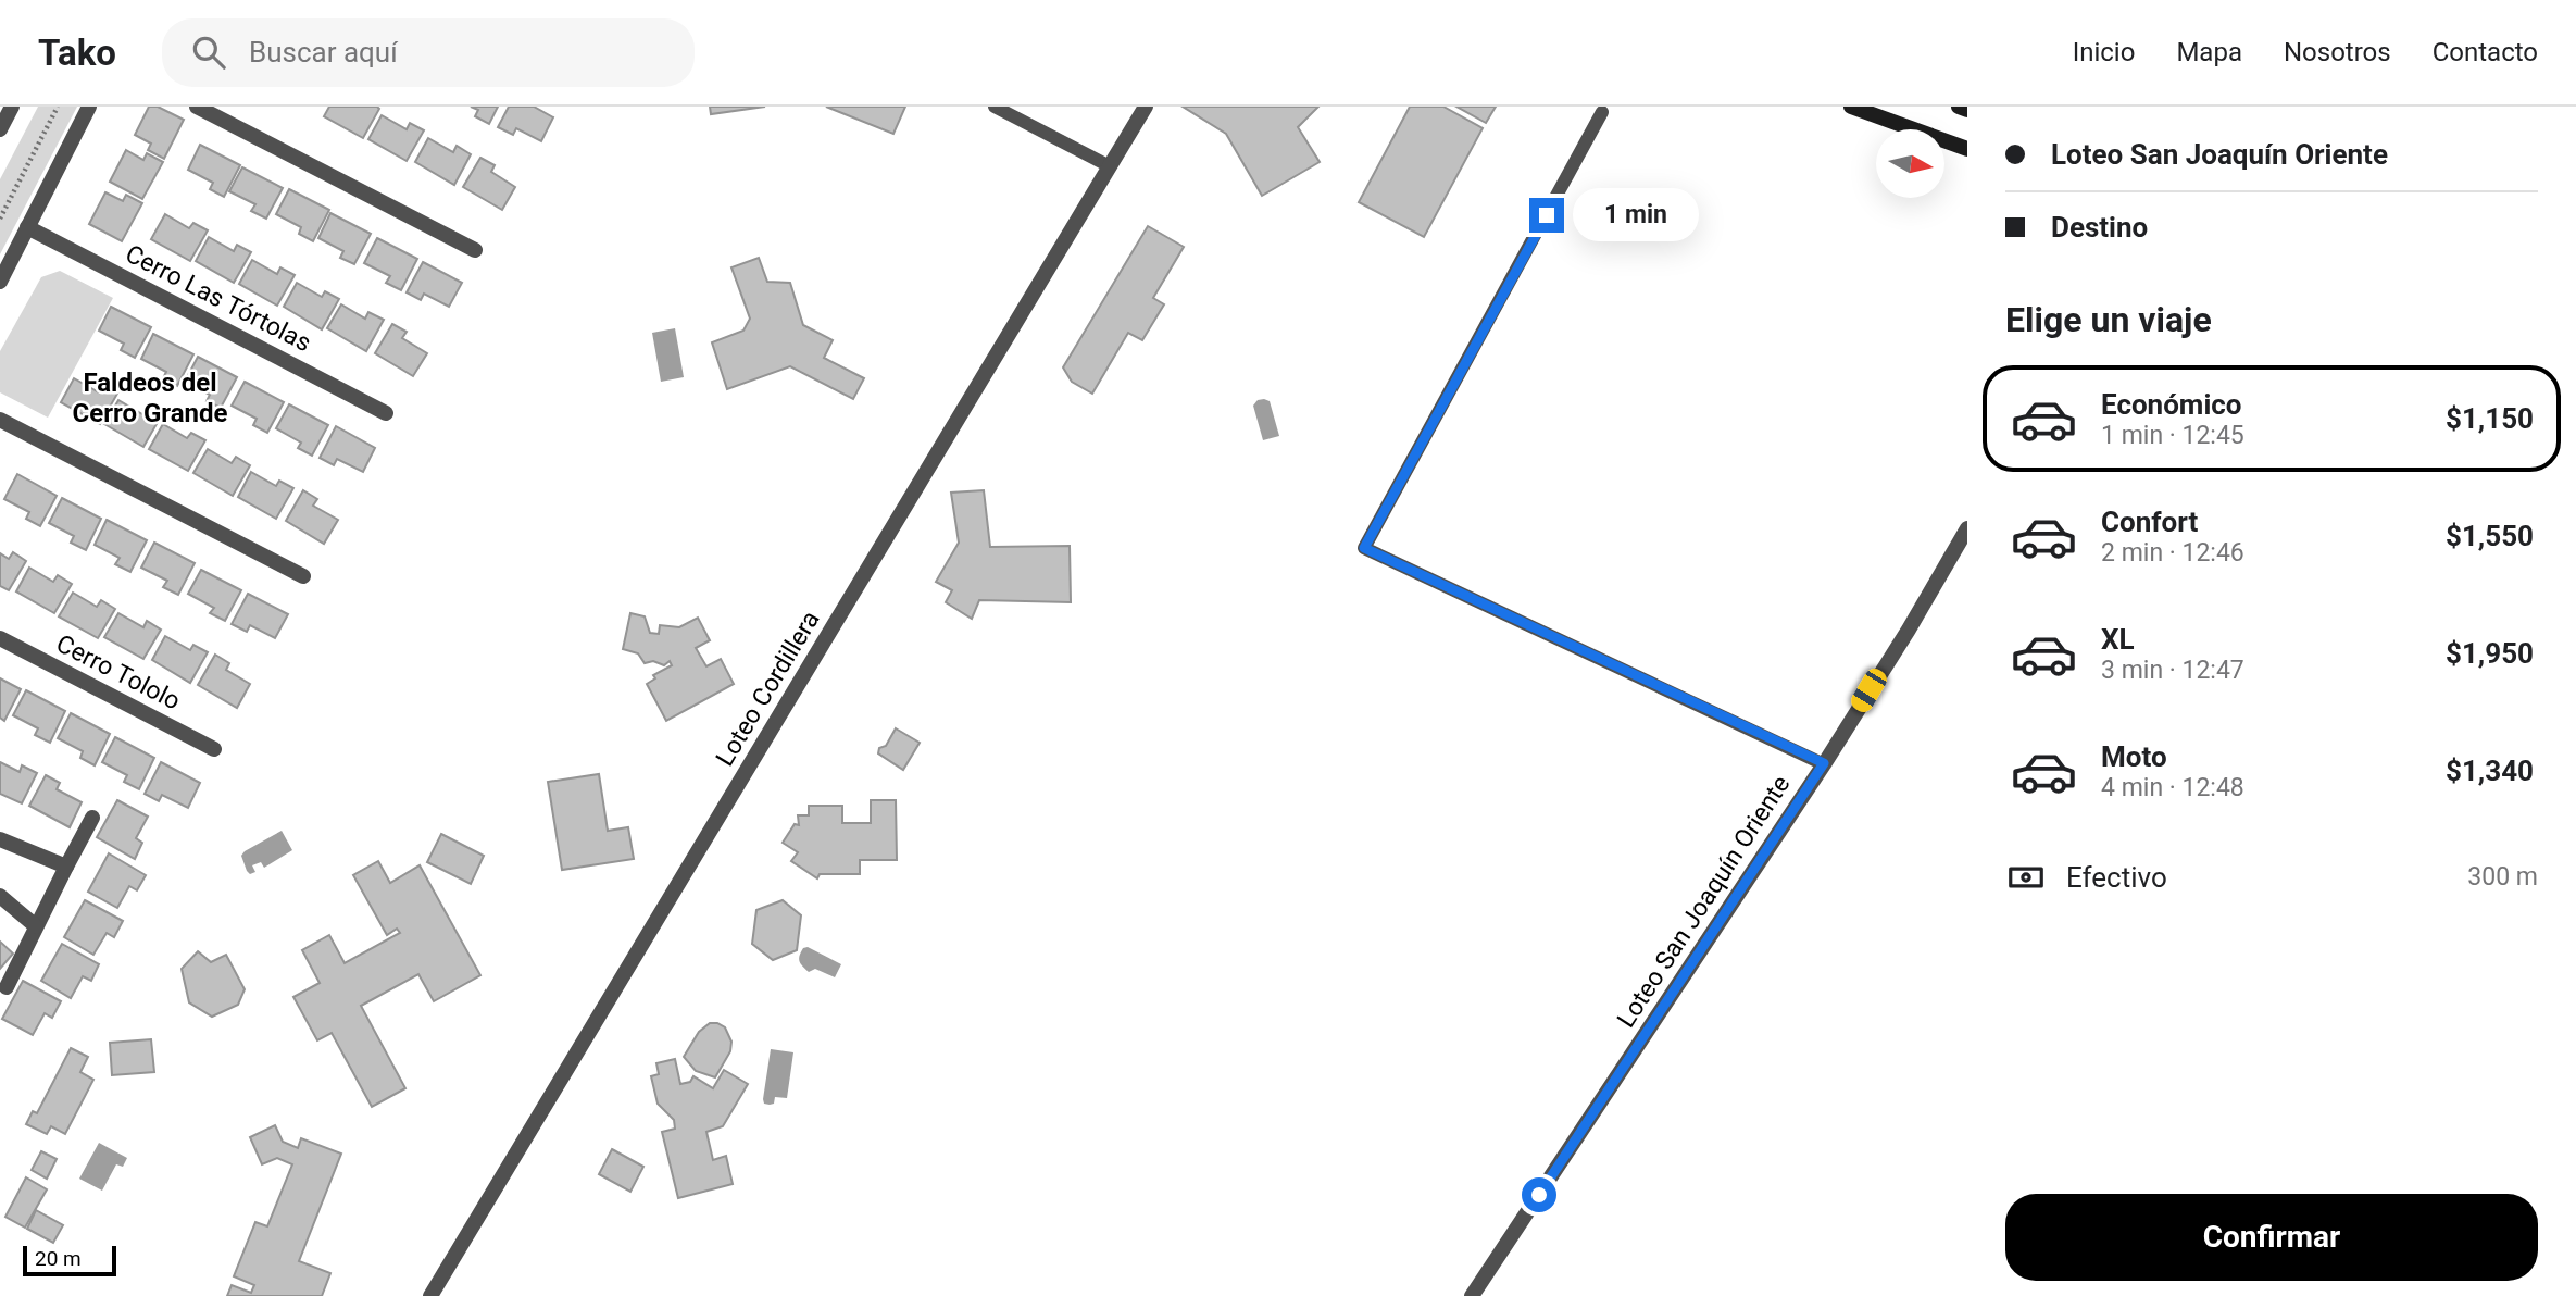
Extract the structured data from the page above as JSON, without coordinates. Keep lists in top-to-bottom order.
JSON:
{
  "streets": {
    "street": [
      "Cerro Las Tórtolas",
      "Cerro Tololo",
      "Loteo Cordillera",
      "Loteo San Joaquín Oriente"
    ]
  },
  "districts": ["Faldeos del Cerro Grande"],
  "scale_bar": "20 m",
  "north": "right",
  "page": {
    "header": "Tako",
    "search": "Buscar aquí",
    "nav": [
      "Inicio",
      "Mapa",
      "Nosotros",
      "Contacto"
    ],
    "banner": ["Loteo San Joaquín Oriente", "Destino"],
    "bubble": "1 min",
    "heading": "Elige un viaje",
    "list": [
      {
        "name": "Económico",
        "note": "1 min · 12:45",
        "value": "$1,150"
      },
      {
        "name": "Confort",
        "note": "2 min · 12:46",
        "value": "$1,550"
      },
      {
        "name": "XL",
        "note": "3 min · 12:47",
        "value": "$1,950"
      },
      {
        "name": "Moto",
        "note": "4 min · 12:48",
        "value": "$1,340"
      }
    ],
    "pay": ["Efectivo", "300 m"],
    "buttons": "Confirmar",
    "scale": "20 m"
  }
}
